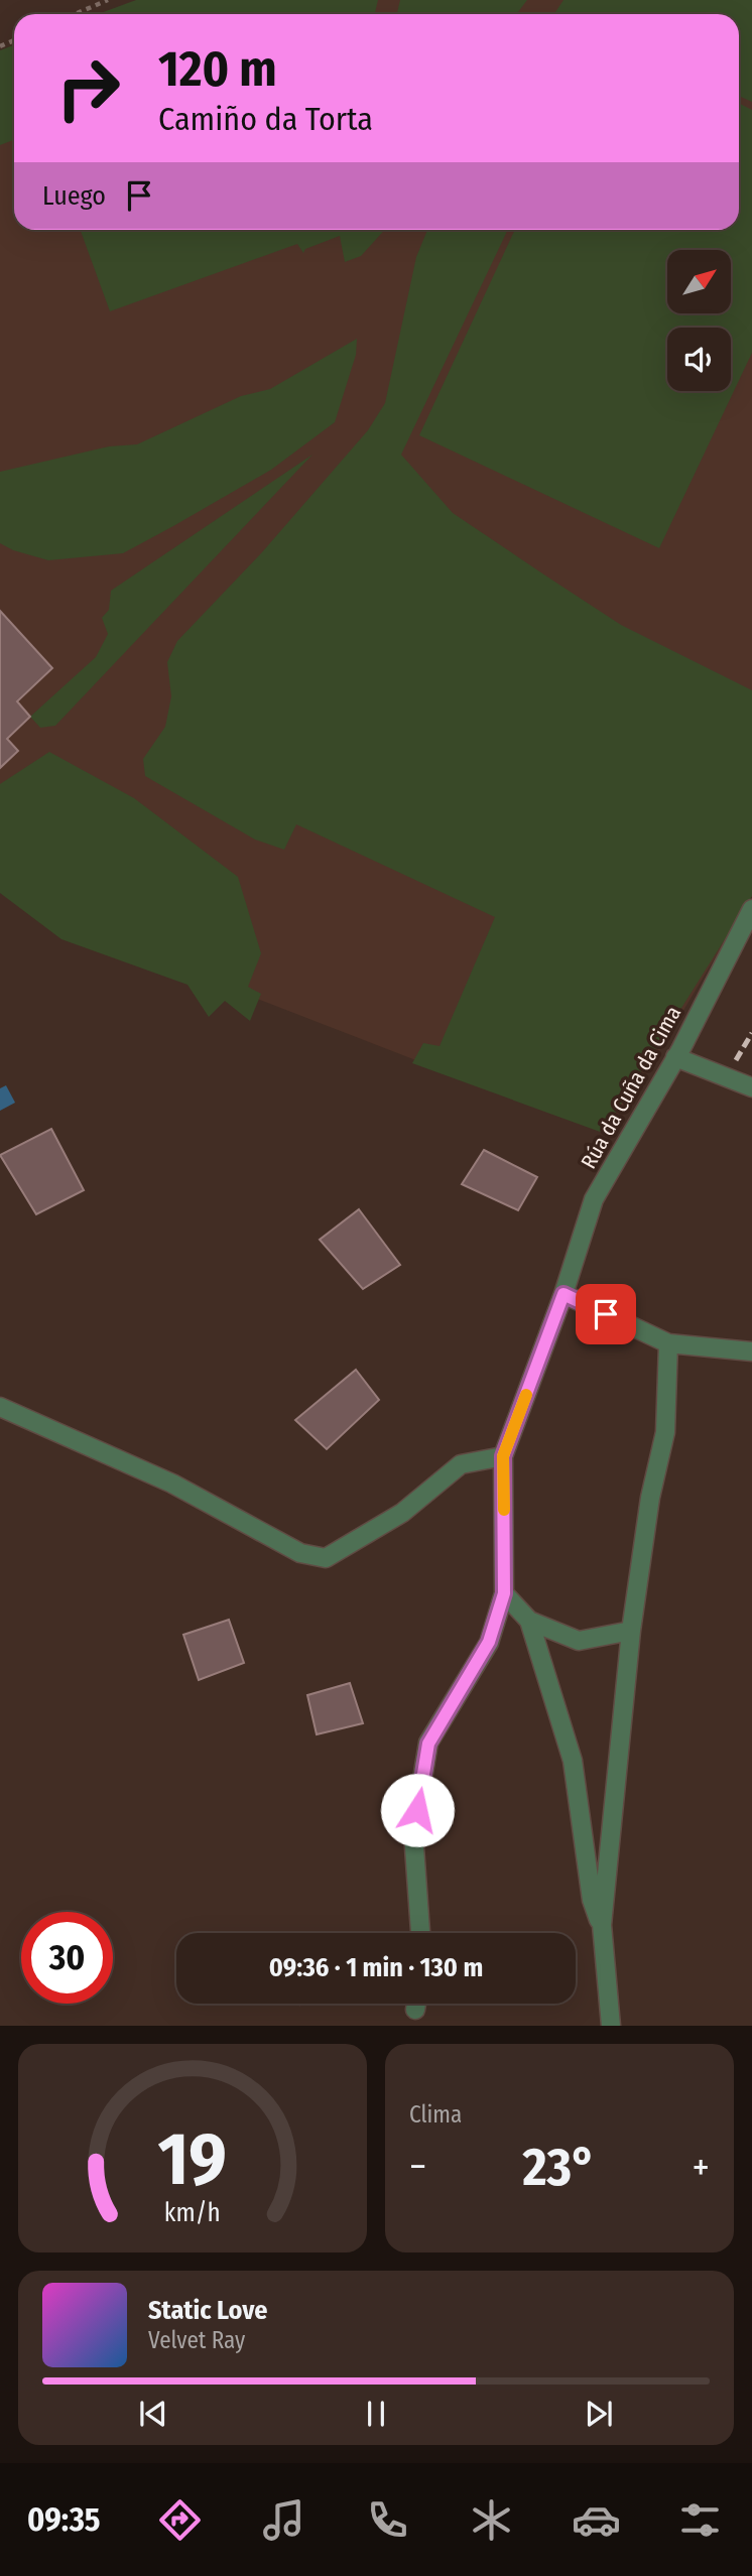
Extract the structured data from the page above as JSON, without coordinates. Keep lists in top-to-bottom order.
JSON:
{
  "streets": {
    "street": ["Rúa da Cuña da Cima"]
  },
  "north": "top right",
  "page": {
    "turn": ["120 m", "Camiño da Torta"],
    "then": "Luego",
    "limit": "30",
    "trip": "09:36 · 1 min · 130 m",
    "tile": "Clima",
    "heat": ["−", "23°", "+"],
    "song": ["Static Love", "Velvet Ray"],
    "tabs": "09:35",
    "gauge": ["19", "km/h"]
  }
}
